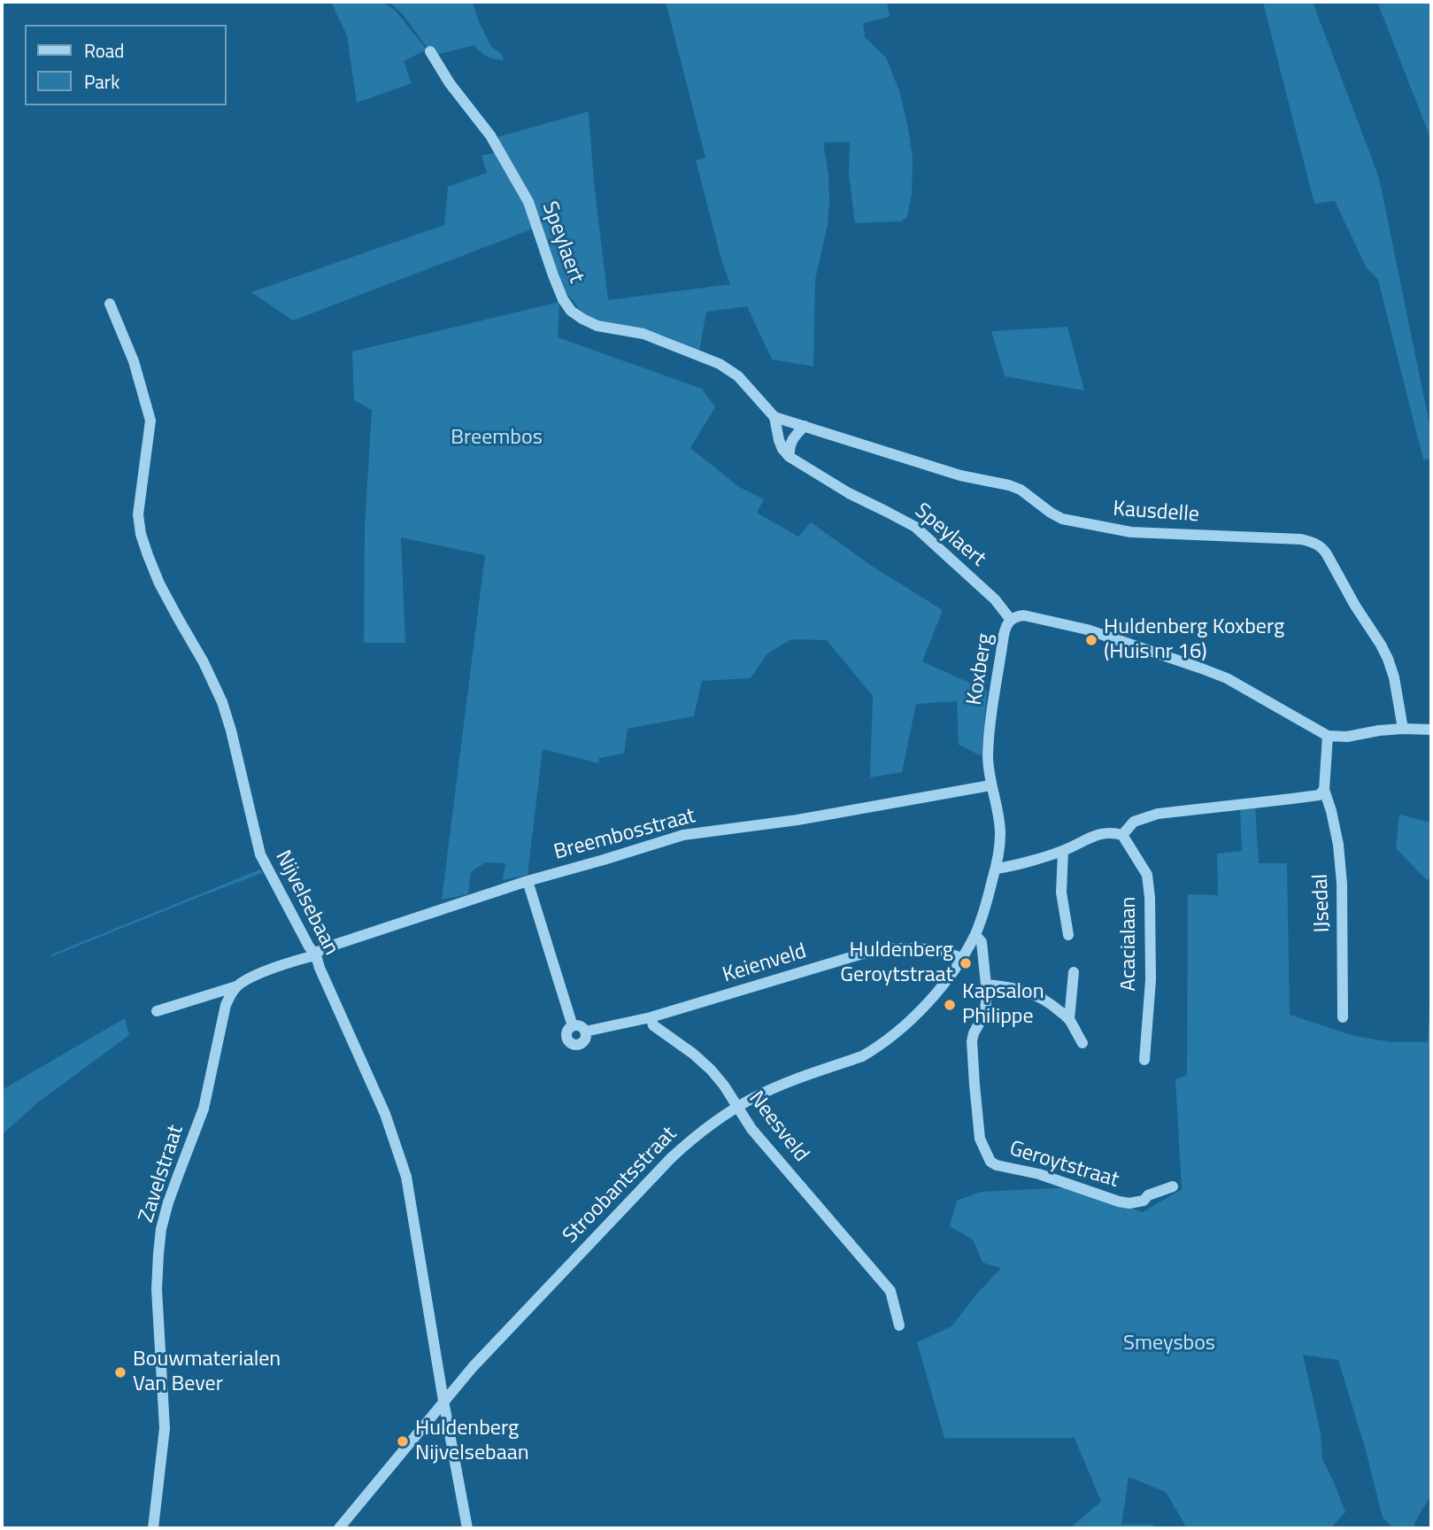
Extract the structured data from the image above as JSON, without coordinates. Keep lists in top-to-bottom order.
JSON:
{
  "streets": {
    "street": [
      "Speylaert",
      "Kausdelle",
      "Koxberg",
      "Breembosstraat",
      "Nijvelsebaan",
      "IJsedal",
      "Acacialaan",
      "Keienveld",
      "Neesveld",
      "Geroytstraat",
      "Zavelstraat",
      "Stroobantsstraat"
    ]
  },
  "crossings": [
    ["Speylaert", "Koxberg"],
    ["Kausdelle", "Koxberg"],
    ["Koxberg", "Breembosstraat"],
    ["Koxberg", "Geroytstraat"],
    ["Koxberg", "Stroobantsstraat"],
    ["Breembosstraat", "Nijvelsebaan"],
    ["Nijvelsebaan", "Stroobantsstraat"],
    ["Keienveld", "Neesveld"],
    ["Keienveld", "Stroobantsstraat"],
    ["Neesveld", "Stroobantsstraat"],
    ["Geroytstraat", "Stroobantsstraat"]
  ],
  "parks": ["Breembos", "Smeysbos"],
  "places": [
    "Huldenberg Koxberg (Huis nr 16)",
    "Huldenberg Geroytstraat",
    "Kapsalon Philippe",
    "Bouwmaterialen Van Bever",
    "Huldenberg Nijvelsebaan"
  ],
  "legend": ["Road", "Park"]
}
